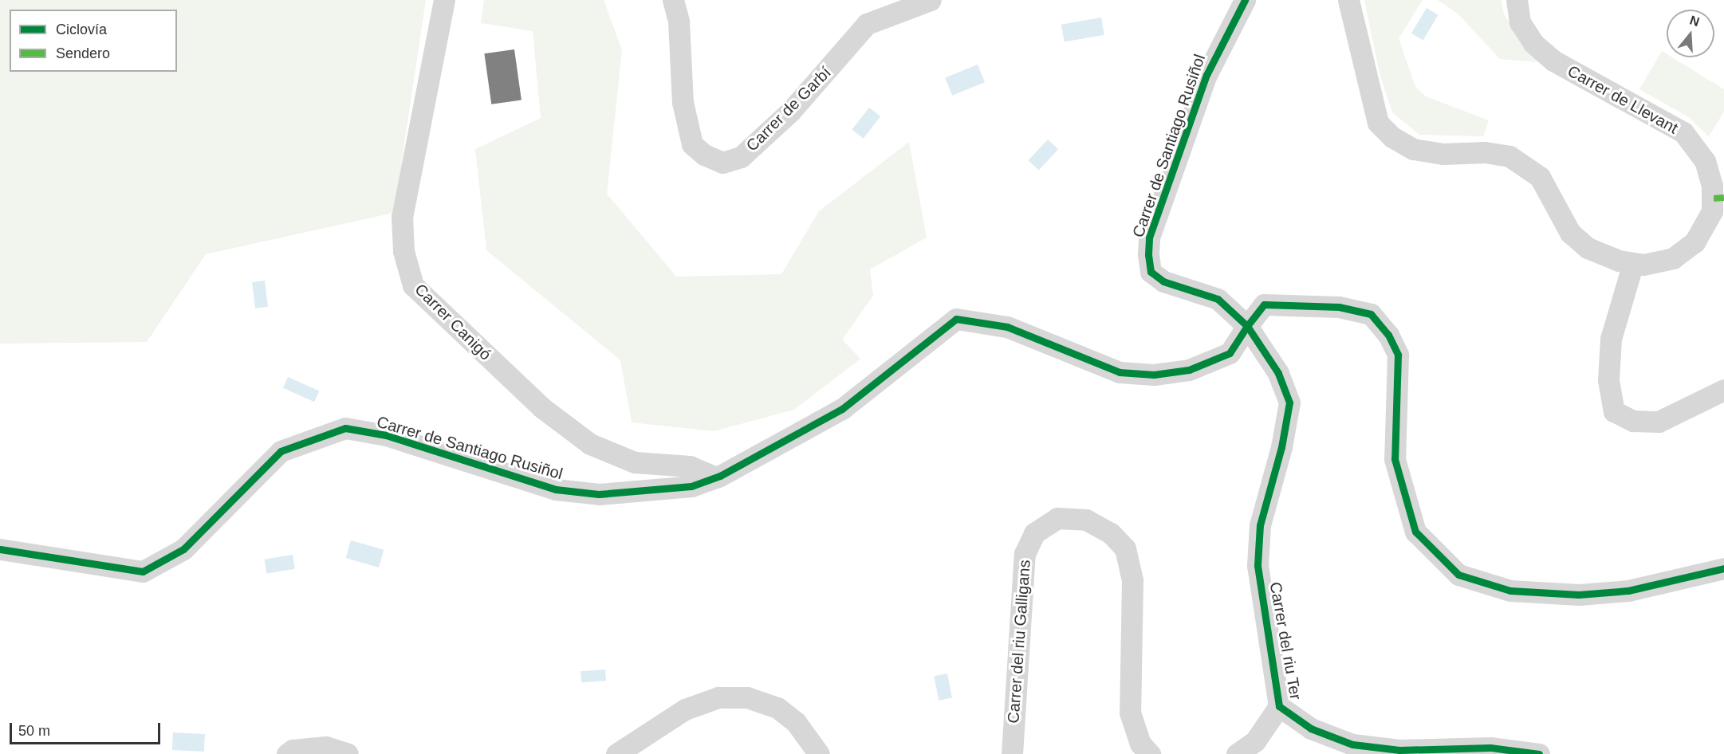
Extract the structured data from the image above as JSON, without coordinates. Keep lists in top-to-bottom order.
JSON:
{
  "streets": {
    "street": [
      "Carrer de Llevant",
      "Carrer de Garbí",
      "Carrer de Santiago Rusiñol",
      "Carrer Canigó",
      "Carrer del riu Ter",
      "Carrer del riu Galligans"
    ]
  },
  "crossings": [
    ["Carrer de Santiago Rusiñol", "Carrer Canigó"],
    ["Carrer de Santiago Rusiñol", "Carrer del riu Ter"]
  ],
  "legend": ["Ciclovía", "Sendero"],
  "scale_bar": "50 m",
  "north": "top"
}
